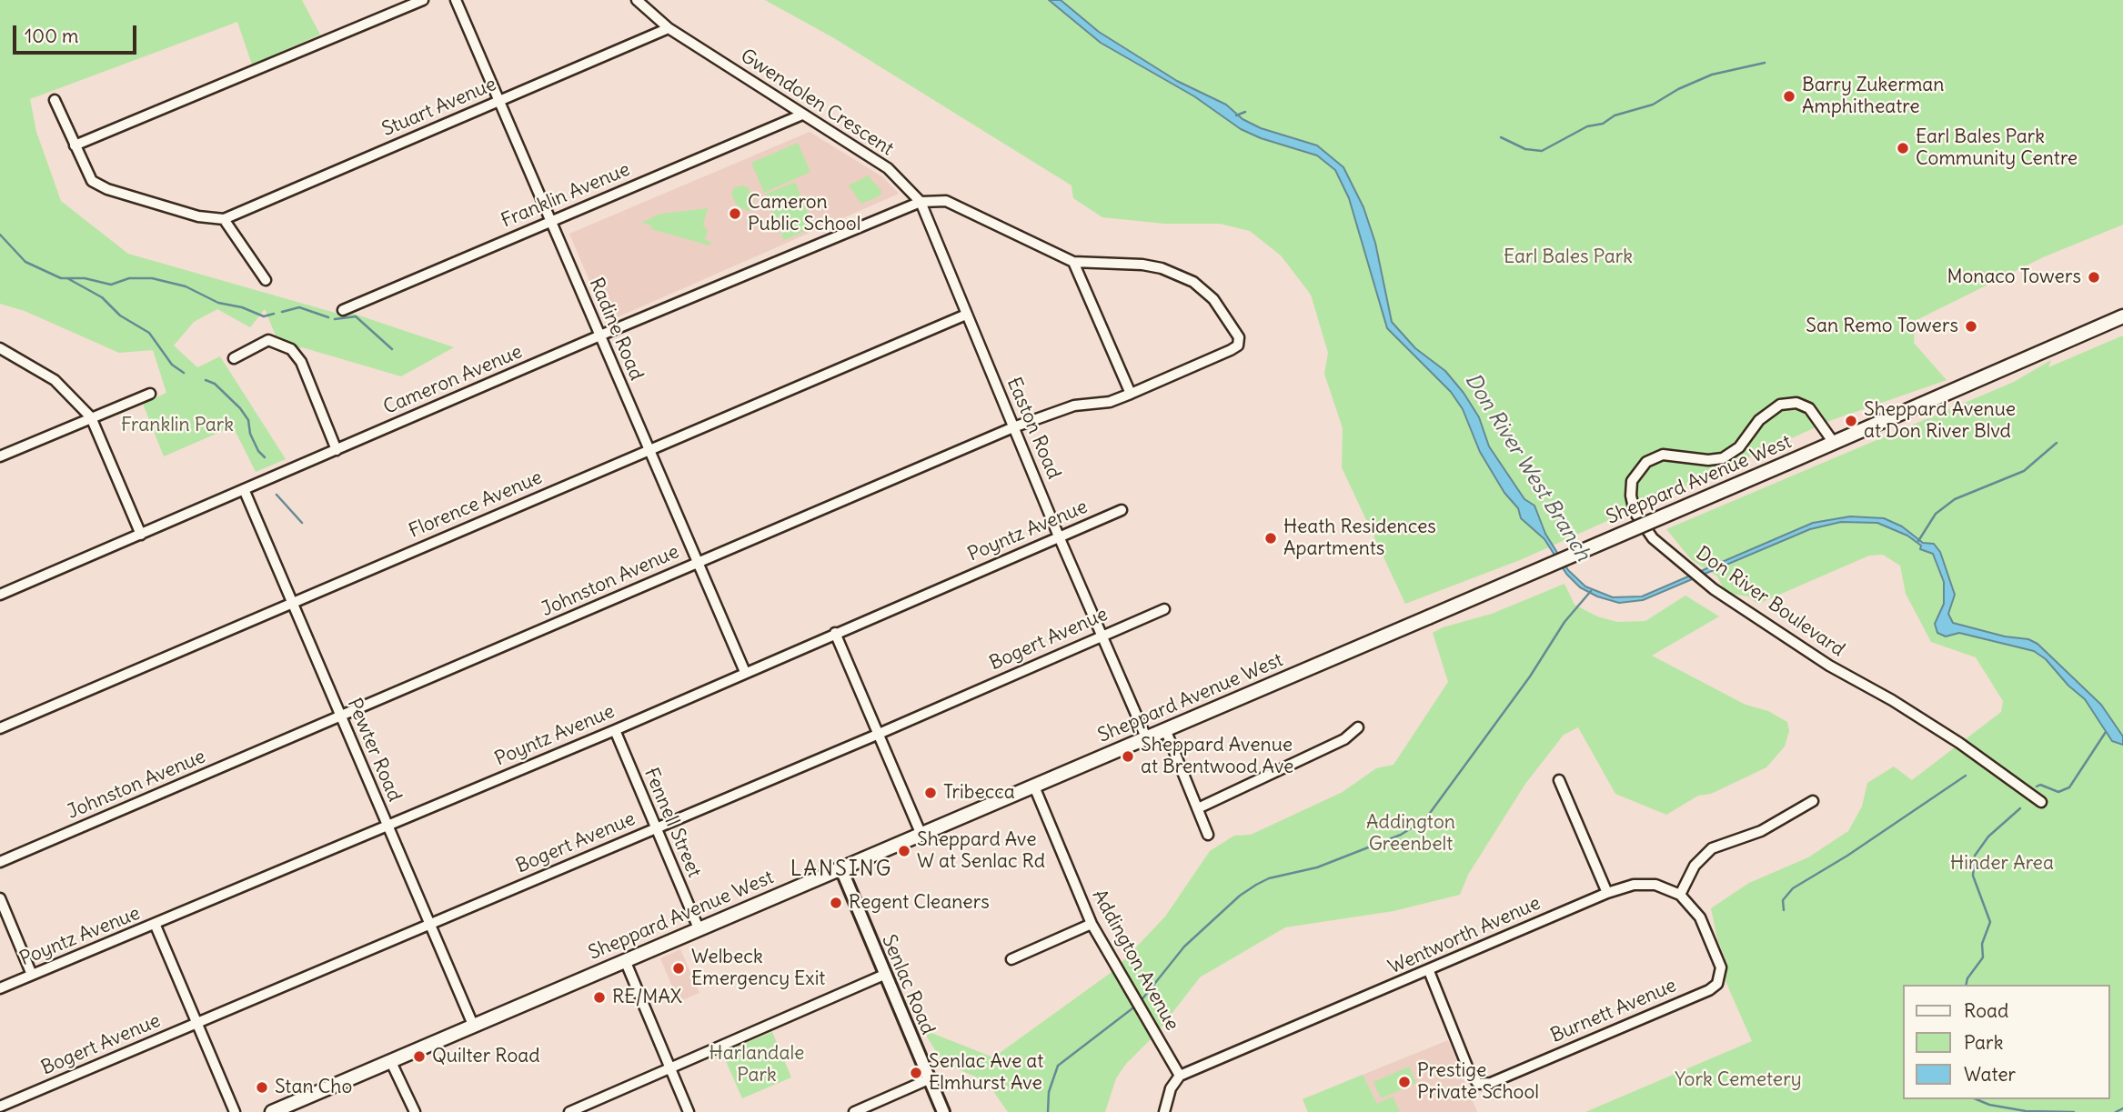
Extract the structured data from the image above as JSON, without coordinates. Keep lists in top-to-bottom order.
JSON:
{
  "streets": {
    "main road": ["Sheppard Avenue West"],
    "street": [
      "Gwendolen Crescent",
      "Stuart Avenue",
      "Franklin Avenue",
      "Radine Road",
      "Cameron Avenue",
      "Easton Road",
      "Florence Avenue",
      "Poyntz Avenue",
      "Johnston Avenue",
      "Don River Boulevard",
      "Bogert Avenue",
      "Pewter Road",
      "Fennell Street",
      "Wentworth Avenue",
      "Addington Avenue",
      "Senlac Road",
      "Burnett Avenue"
    ]
  },
  "crossings": [
    ["Gwendolen Crescent", "Stuart Avenue"],
    ["Gwendolen Crescent", "Franklin Avenue"],
    ["Gwendolen Crescent", "Cameron Avenue"],
    ["Gwendolen Crescent", "Easton Road"],
    ["Stuart Avenue", "Radine Road"],
    ["Franklin Avenue", "Radine Road"],
    ["Radine Road", "Cameron Avenue"],
    ["Radine Road", "Florence Avenue"],
    ["Radine Road", "Poyntz Avenue"],
    ["Radine Road", "Johnston Avenue"],
    ["Cameron Avenue", "Easton Road"],
    ["Cameron Avenue", "Pewter Road"],
    ["Easton Road", "Sheppard Avenue West"],
    ["Easton Road", "Florence Avenue"],
    ["Easton Road", "Poyntz Avenue"],
    ["Easton Road", "Johnston Avenue"],
    ["Easton Road", "Bogert Avenue"],
    ["Sheppard Avenue West", "Don River Boulevard"],
    ["Sheppard Avenue West", "Pewter Road"],
    ["Sheppard Avenue West", "Fennell Street"],
    ["Sheppard Avenue West", "Addington Avenue"],
    ["Sheppard Avenue West", "Senlac Road"],
    ["Florence Avenue", "Pewter Road"],
    ["Poyntz Avenue", "Pewter Road"],
    ["Poyntz Avenue", "Fennell Street"],
    ["Johnston Avenue", "Pewter Road"],
    ["Bogert Avenue", "Pewter Road"],
    ["Bogert Avenue", "Fennell Street"],
    ["Wentworth Avenue", "Addington Avenue"],
    ["Wentworth Avenue", "Burnett Avenue"]
  ],
  "districts": ["LANSING"],
  "water": ["Don River West Branch"],
  "parks": [
    "Earl Bales Park",
    "Franklin Park",
    "Addington Greenbelt",
    "Hinder Area",
    "Harlandale Park",
    "York Cemetery"
  ],
  "places": [
    "Barry Zukerman Amphitheatre",
    "Earl Bales Park Community Centre",
    "Cameron Public School",
    "Monaco Towers",
    "San Remo Towers",
    "Sheppard Avenue at Don River Blvd",
    "Heath Residences Apartments",
    "Sheppard Avenue at Brentwood Ave",
    "Tribecca",
    "Sheppard Ave W at Senlac Rd",
    "Regent Cleaners",
    "Welbeck Emergency Exit",
    "RE/MAX",
    "Quilter Road",
    "Senlac Ave at Elmhurst Ave",
    "Prestige Private School",
    "Stan Cho"
  ],
  "legend": ["Road", "Park", "Water"],
  "scale_bar": "100 m"
}
